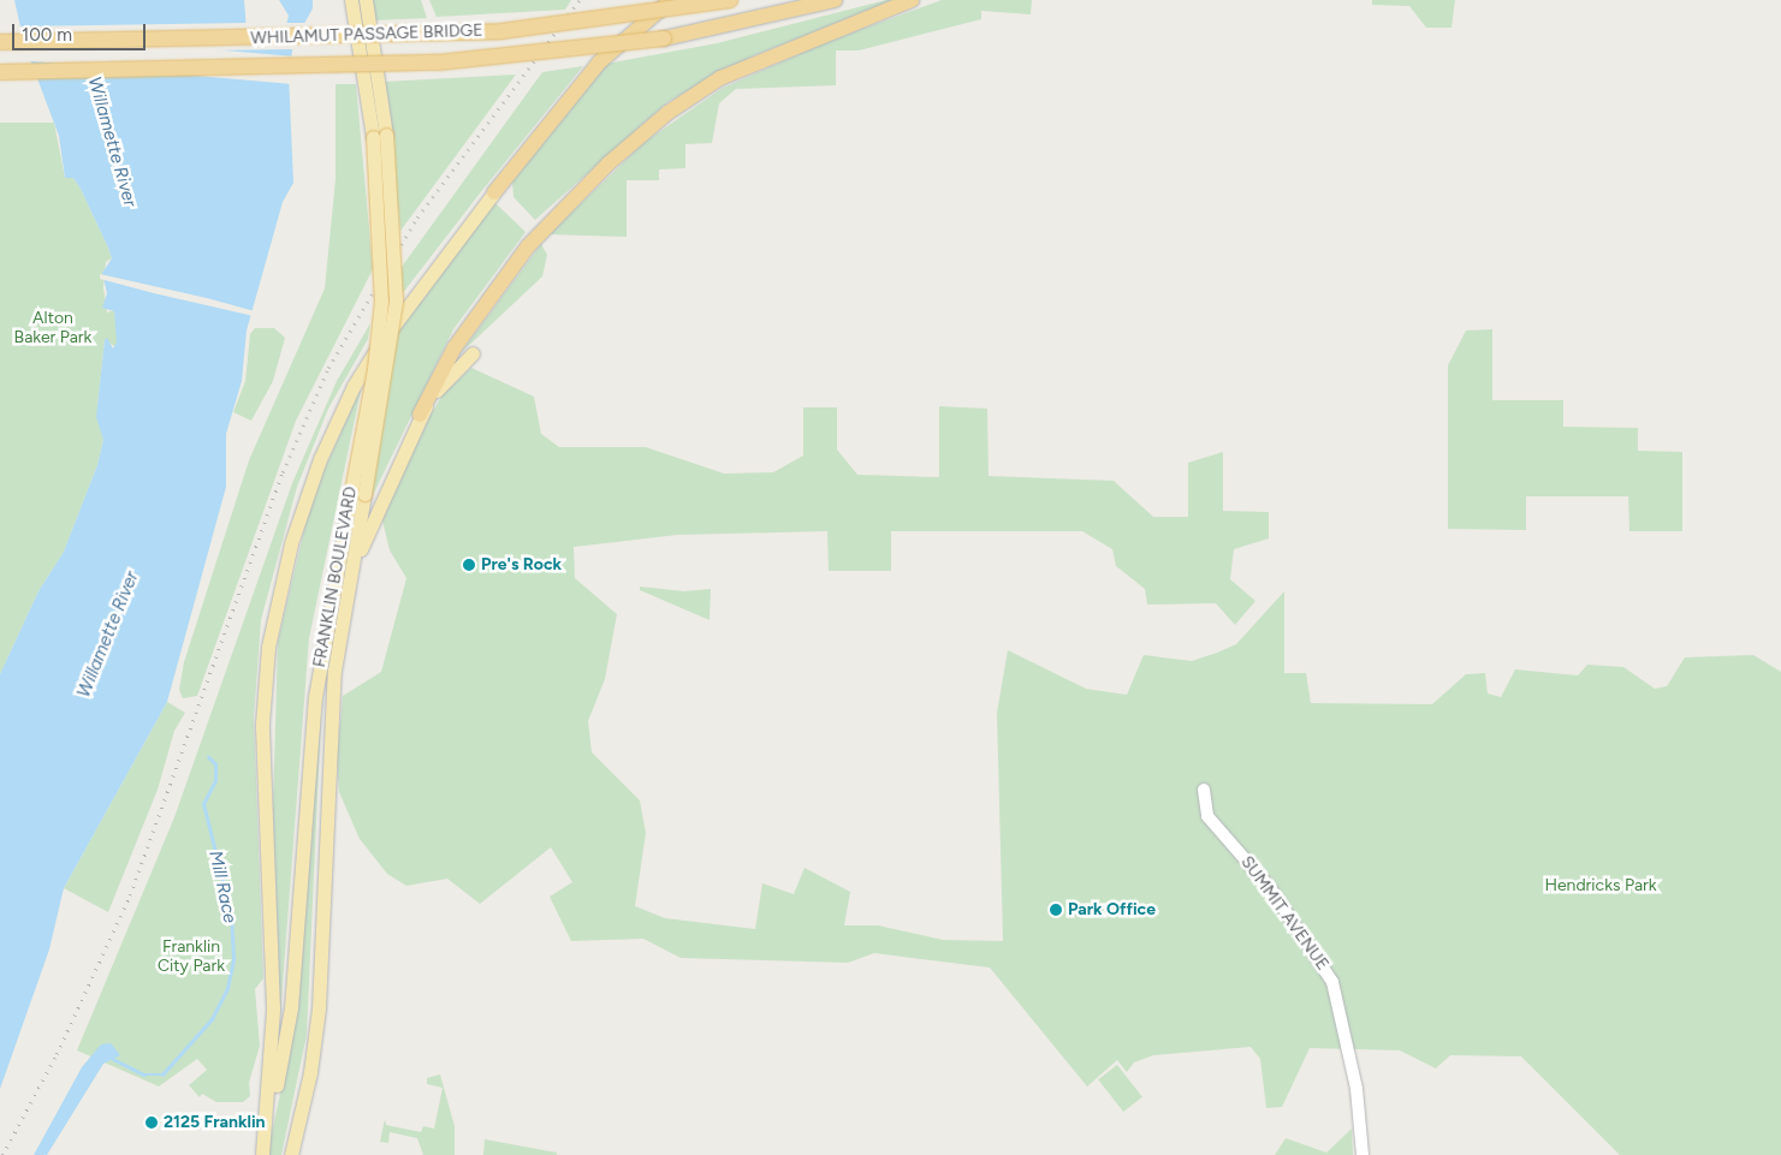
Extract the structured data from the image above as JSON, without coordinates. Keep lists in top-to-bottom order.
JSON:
{
  "streets": {
    "highway": ["WHILAMUT PASSAGE BRIDGE"],
    "main road": ["FRANKLIN BOULEVARD"],
    "street": ["SUMMIT AVENUE"]
  },
  "water": ["Willamette River", "Mill Race"],
  "parks": ["Alton Baker Park", "Hendricks Park", "Franklin City Park"],
  "places": ["Pre's Rock", "Park Office", "2125 Franklin"],
  "scale_bar": "100 m"
}
